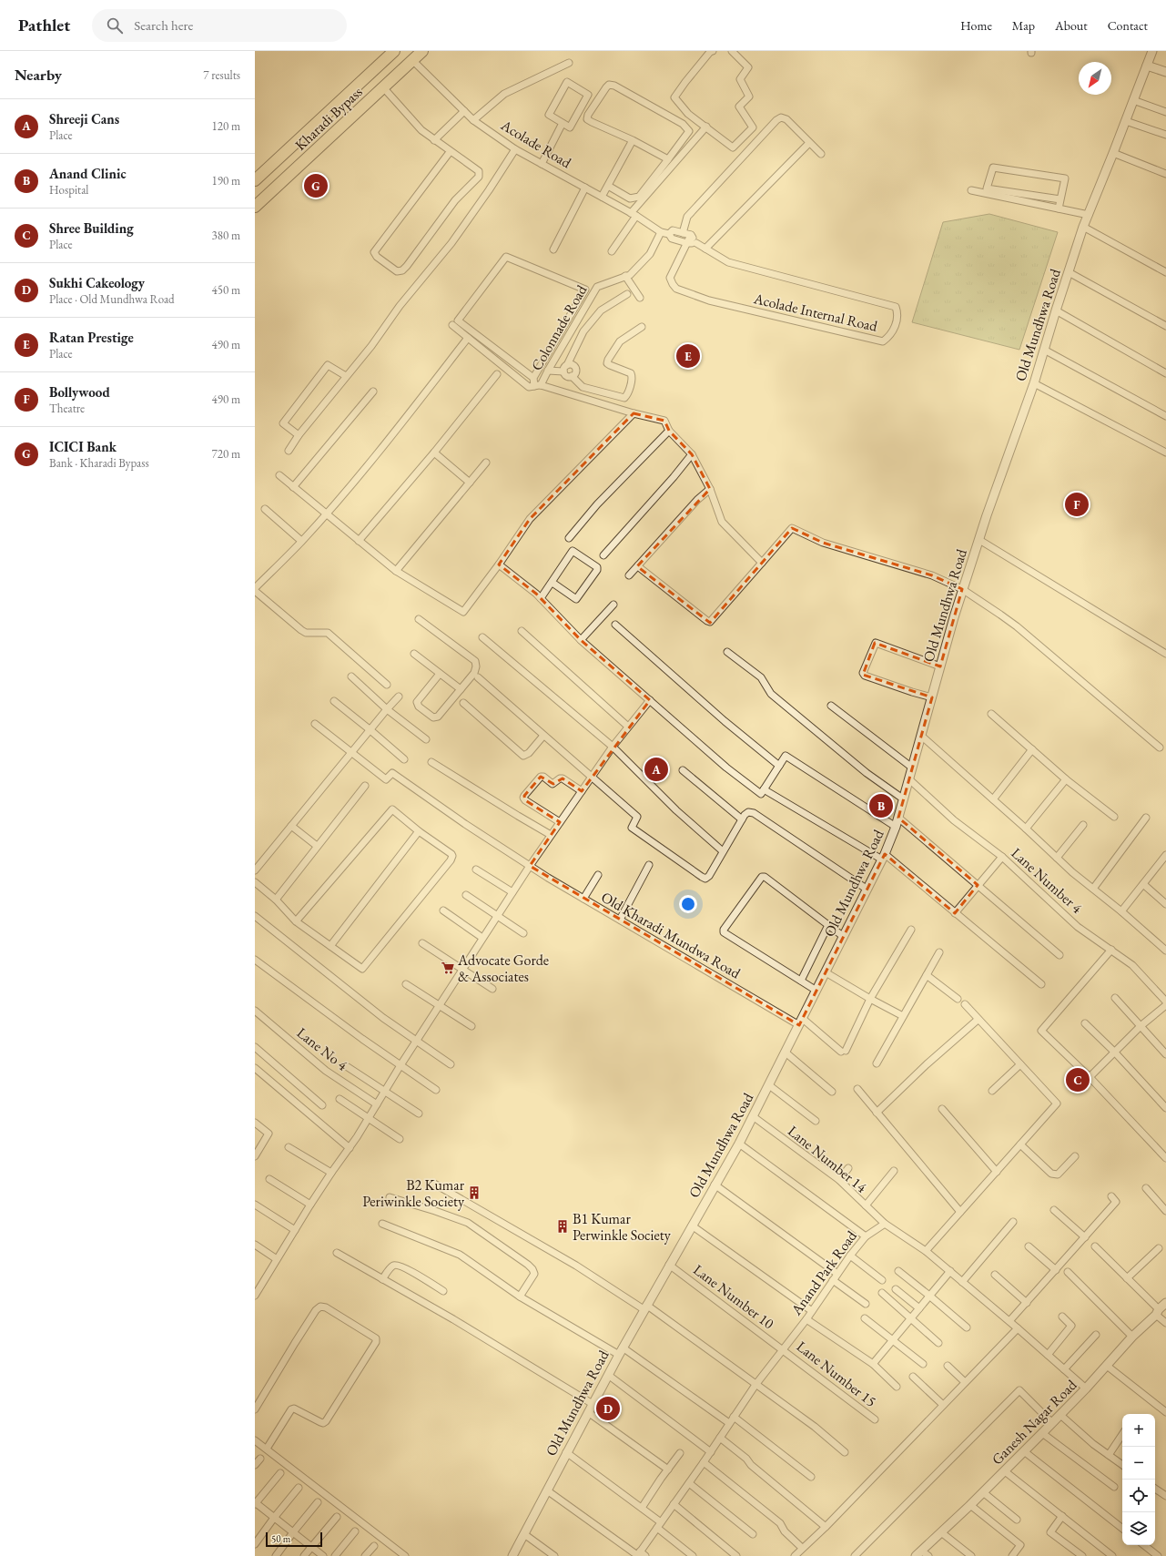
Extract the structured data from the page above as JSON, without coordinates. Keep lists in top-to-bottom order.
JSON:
{
  "streets": {
    "highway": ["Kharadi Bypass"],
    "street": [
      "Acolade Road",
      "Acolade Internal Road",
      "Old Mundhwa Road",
      "Colonnade Road",
      "Lane Number 4",
      "Old Kharadi Mundwa Road",
      "Lane No 4",
      "Lane Number 14",
      "Anand Park Road",
      "Lane Number 10",
      "Lane Number 15",
      "Ganesh Nagar Road"
    ]
  },
  "crossings": [
    ["Kharadi Bypass", "Acolade Road"],
    ["Acolade Road", "Colonnade Road"],
    ["Old Mundhwa Road", "Lane Number 4"],
    ["Old Mundhwa Road", "Old Kharadi Mundwa Road"],
    ["Old Mundhwa Road", "Lane Number 14"],
    ["Old Mundhwa Road", "Lane Number 10"],
    ["Lane Number 14", "Anand Park Road"],
    ["Anand Park Road", "Lane Number 10"],
    ["Anand Park Road", "Lane Number 15"],
    ["Lane Number 10", "Lane Number 15"]
  ],
  "places": {
    "supermarket": ["Advocate Gorde & Associates"],
    "building": ["B2 Kumar Periwinkle Society", "B1 Kumar Perwinkle Society"]
  },
  "scale_bar": "50 m",
  "north": "bottom left",
  "page": {
    "header": "Pathlet",
    "search": "Search here",
    "nav": [
      "Home",
      "Map",
      "About",
      "Contact"
    ],
    "heading": ["Nearby", "7 results"],
    "list": [
      {
        "mark": "A",
        "name": "Shreeji Cans",
        "note": "Place",
        "value": "120 m"
      },
      {
        "mark": "B",
        "name": "Anand Clinic",
        "note": "Hospital",
        "value": "190 m"
      },
      {
        "mark": "C",
        "name": "Shree Building",
        "note": "Place",
        "value": "380 m"
      },
      {
        "mark": "D",
        "name": "Sukhi Cakeology",
        "note": "Place · Old Mundhwa Road",
        "value": "450 m"
      },
      {
        "mark": "E",
        "name": "Ratan Prestige",
        "note": "Place",
        "value": "490 m"
      },
      {
        "mark": "F",
        "name": "Bollywood",
        "note": "Theatre",
        "value": "490 m"
      },
      {
        "mark": "G",
        "name": "ICICI Bank",
        "note": "Bank · Kharadi Bypass",
        "value": "720 m"
      }
    ],
    "pins": [
      "G",
      "E",
      "F",
      "A",
      "B",
      "C",
      "D"
    ],
    "map_buttons": ["+", "−"],
    "scale": "50 m"
  }
}
